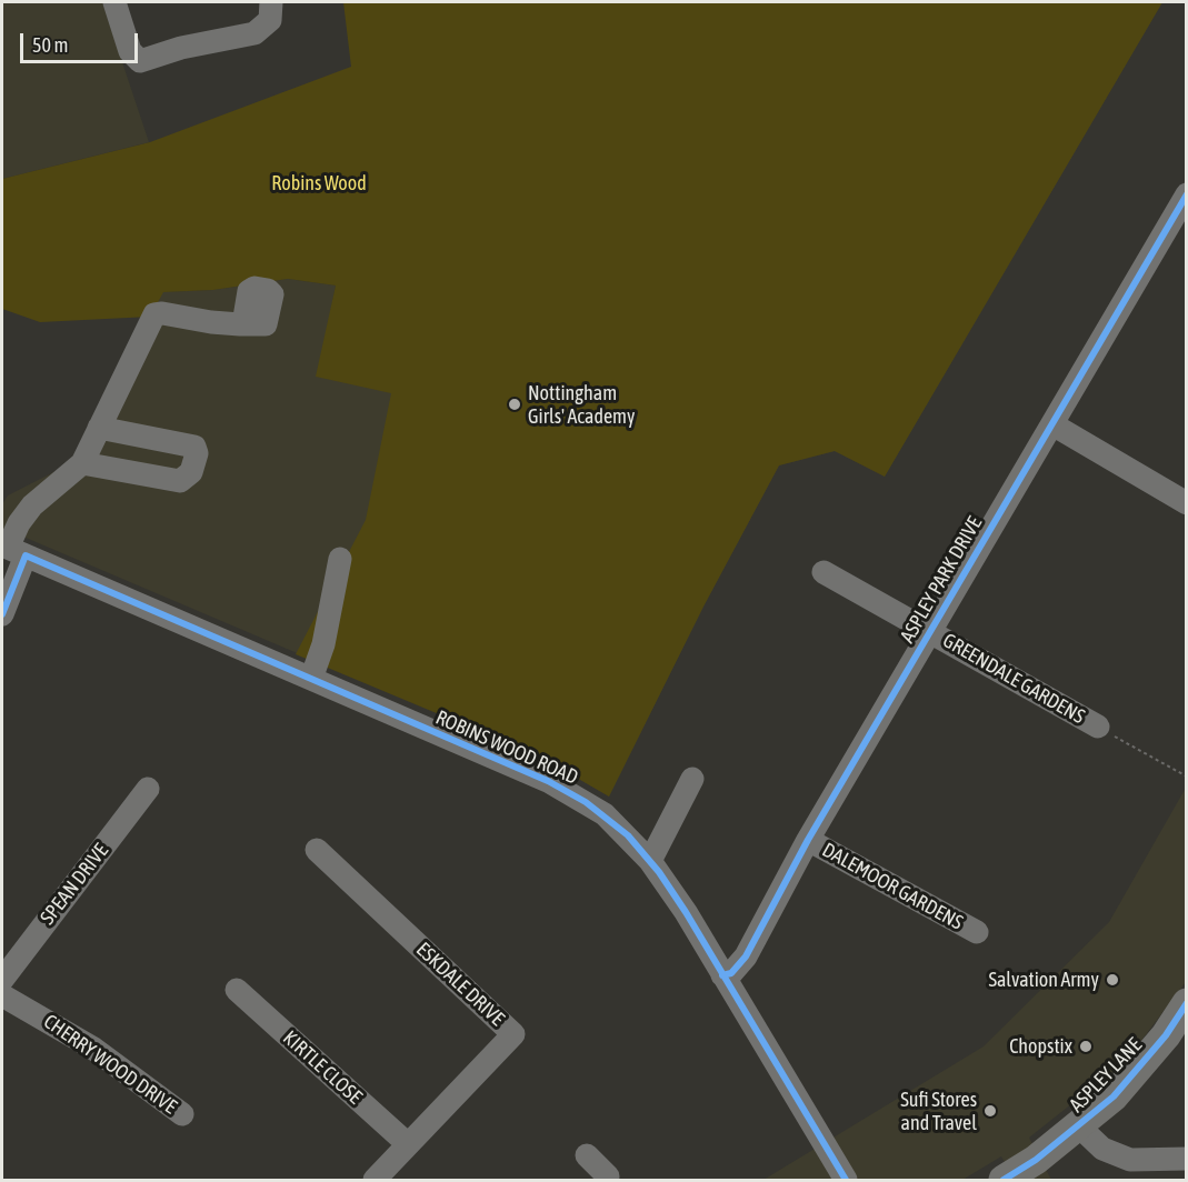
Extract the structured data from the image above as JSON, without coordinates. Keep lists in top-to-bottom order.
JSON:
{
  "streets": {
    "main road": ["ASPLEY LANE"],
    "street": [
      "ASPLEY PARK DRIVE",
      "GREENDALE GARDENS",
      "ROBINS WOOD ROAD",
      "SPEAN DRIVE",
      "DALEMOOR GARDENS",
      "ESKDALE DRIVE",
      "CHERRY WOOD DRIVE",
      "KIRTLE CLOSE"
    ]
  },
  "crossings": [
    ["ASPLEY PARK DRIVE", "GREENDALE GARDENS"],
    ["ASPLEY PARK DRIVE", "ROBINS WOOD ROAD"],
    ["ASPLEY PARK DRIVE", "DALEMOOR GARDENS"],
    ["ESKDALE DRIVE", "KIRTLE CLOSE"]
  ],
  "parks": ["Robins Wood"],
  "places": [
    "Nottingham Girls' Academy",
    "Salvation Army",
    "Chopstix",
    "Sufi Stores and Travel"
  ],
  "scale_bar": "50 m"
}
